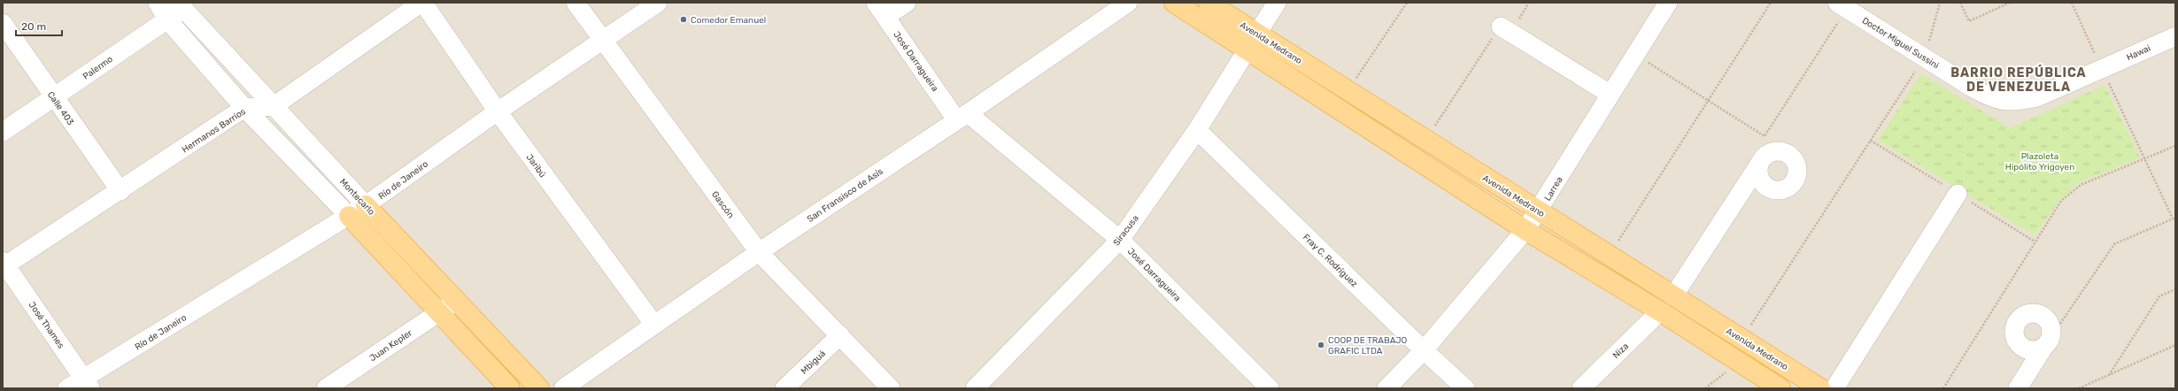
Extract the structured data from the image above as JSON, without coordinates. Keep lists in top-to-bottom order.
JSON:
{
  "streets": {
    "main road": ["Avenida Medrano", "Montecarlo"],
    "street": [
      "Doctor Miguel Sussini",
      "Hawai",
      "José Darragueira",
      "Palermo",
      "Calle 403",
      "Hermanos Barrios",
      "Jaribú",
      "Río de Janeiro",
      "Larrea",
      "San Fransisco de Asís",
      "Gascón",
      "Siracusa",
      "Fray C. Rodríguez",
      "José Thames",
      "Juan Kepler",
      "Niza",
      "Mbiguá"
    ]
  },
  "crossings": [
    ["Avenida Medrano", "Larrea"],
    ["Avenida Medrano", "Siracusa"],
    ["Avenida Medrano", "Niza"],
    ["Doctor Miguel Sussini", "Hawai"],
    ["José Darragueira", "San Fransisco de Asís"],
    ["José Darragueira", "Siracusa"],
    ["Palermo", "Calle 403"],
    ["Palermo", "Montecarlo"],
    ["Calle 403", "Hermanos Barrios"],
    ["Hermanos Barrios", "Montecarlo"],
    ["Hermanos Barrios", "José Thames"],
    ["Jaribú", "Río de Janeiro"],
    ["Jaribú", "San Fransisco de Asís"],
    ["Río de Janeiro", "Montecarlo"],
    ["Río de Janeiro", "Gascón"],
    ["Río de Janeiro", "José Thames"],
    ["Larrea", "Fray C. Rodríguez"],
    ["San Fransisco de Asís", "Gascón"],
    ["Montecarlo", "Juan Kepler"],
    ["Gascón", "Mbiguá"],
    ["Siracusa", "Fray C. Rodríguez"]
  ],
  "districts": ["BARRIO REPÚBLICA DE VENEZUELA"],
  "parks": ["Plazoleta Hipólito Yrigoyen"],
  "places": ["Comedor Emanuel", "COOP DE TRABAJO GRAFIC LTDA"],
  "scale_bar": "20 m"
}
